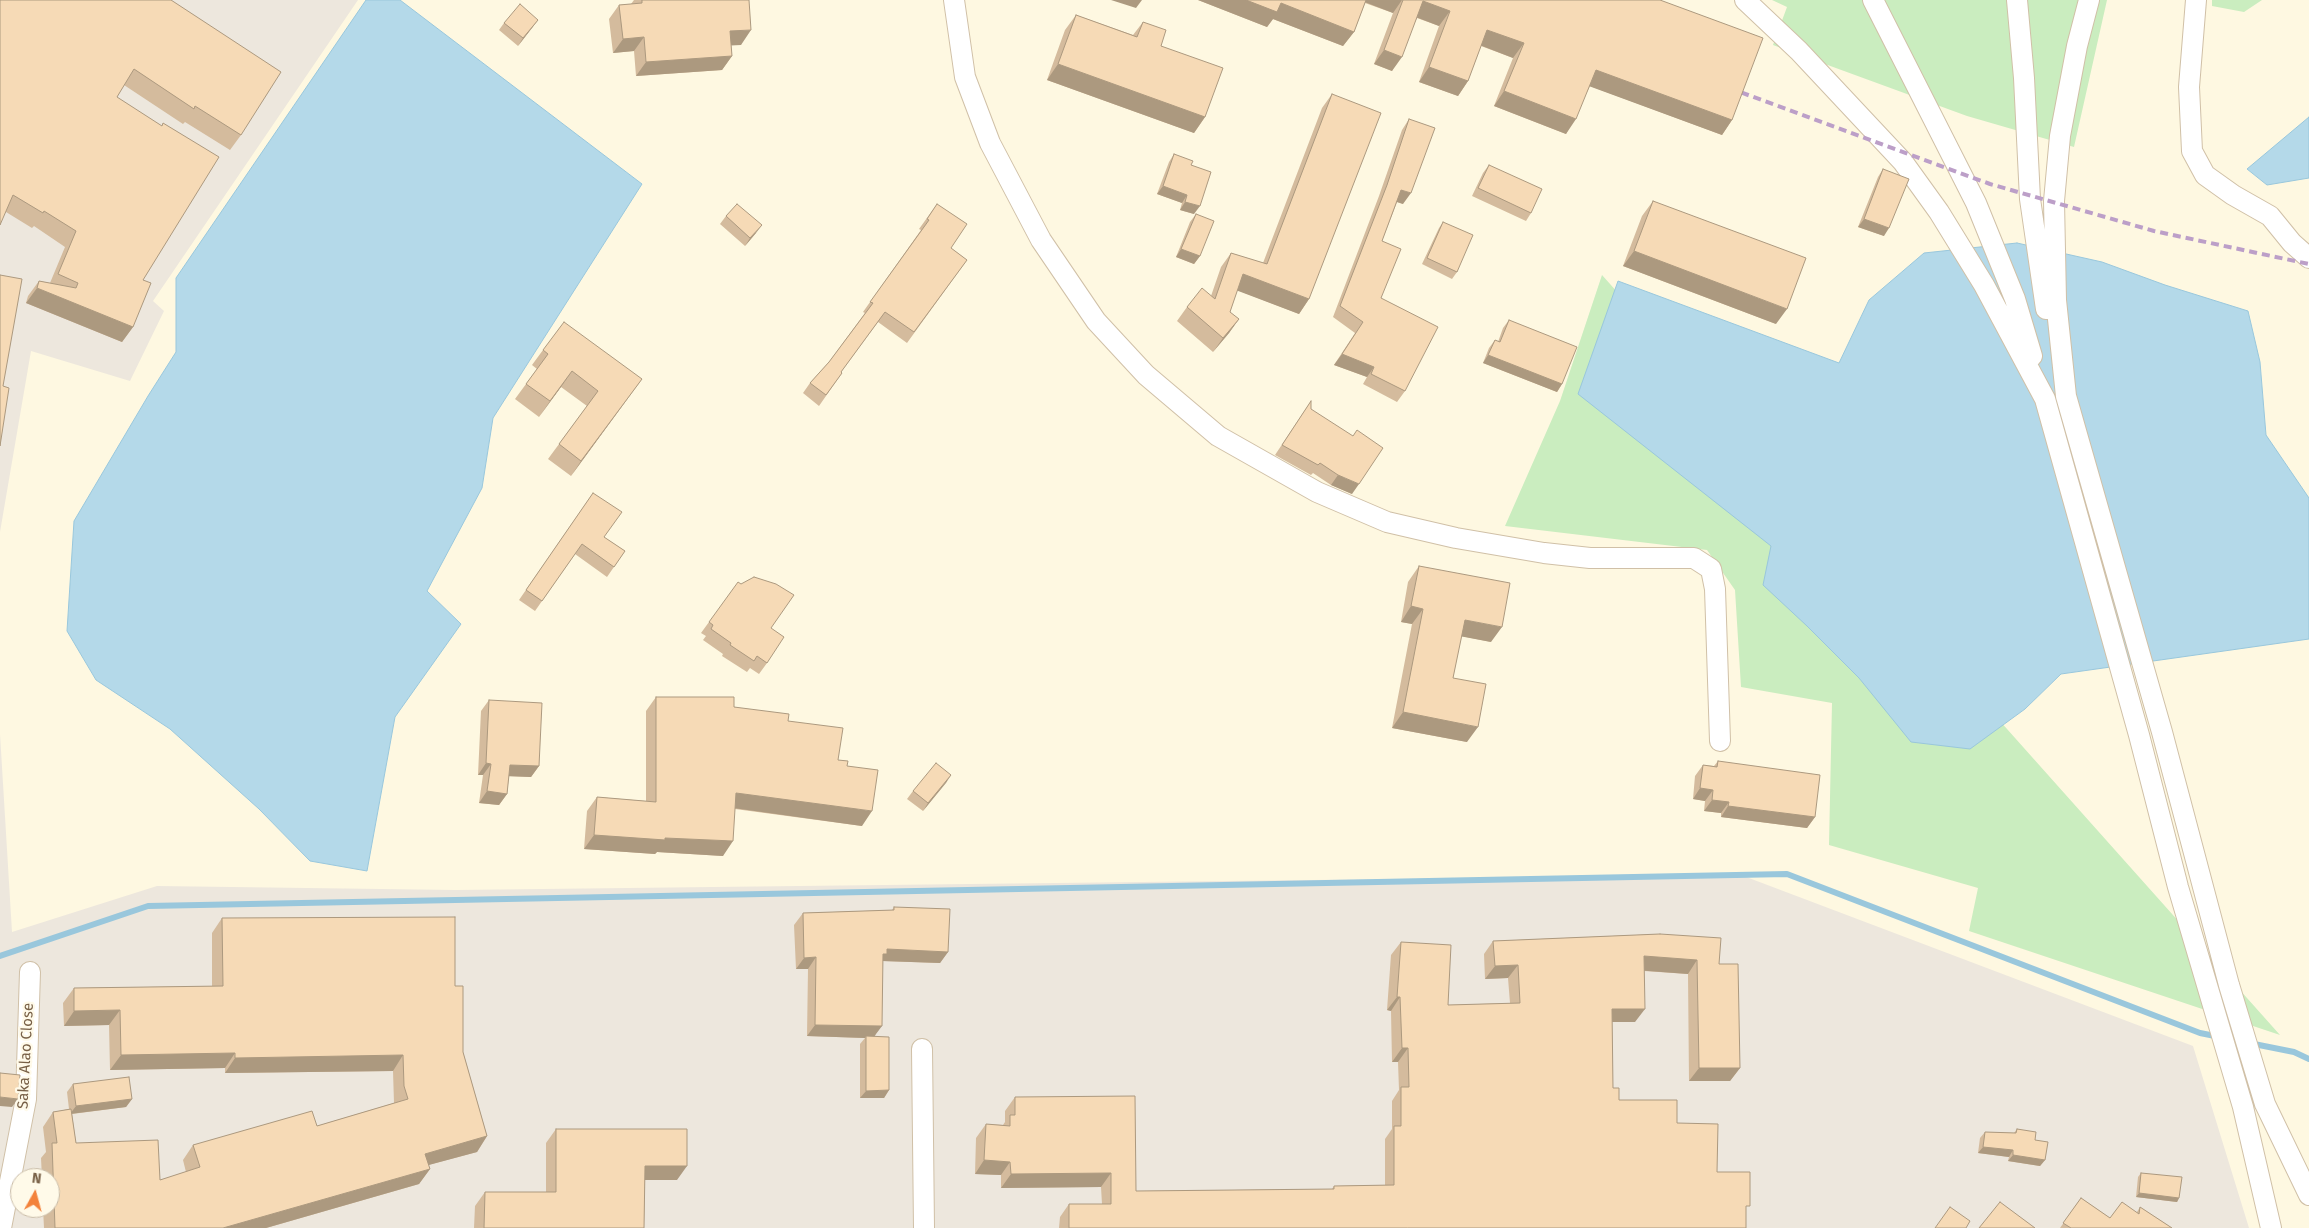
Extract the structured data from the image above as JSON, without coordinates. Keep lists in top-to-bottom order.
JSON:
{
  "streets": {
    "street": ["Saka Alao Close"]
  },
  "north": "top"
}
